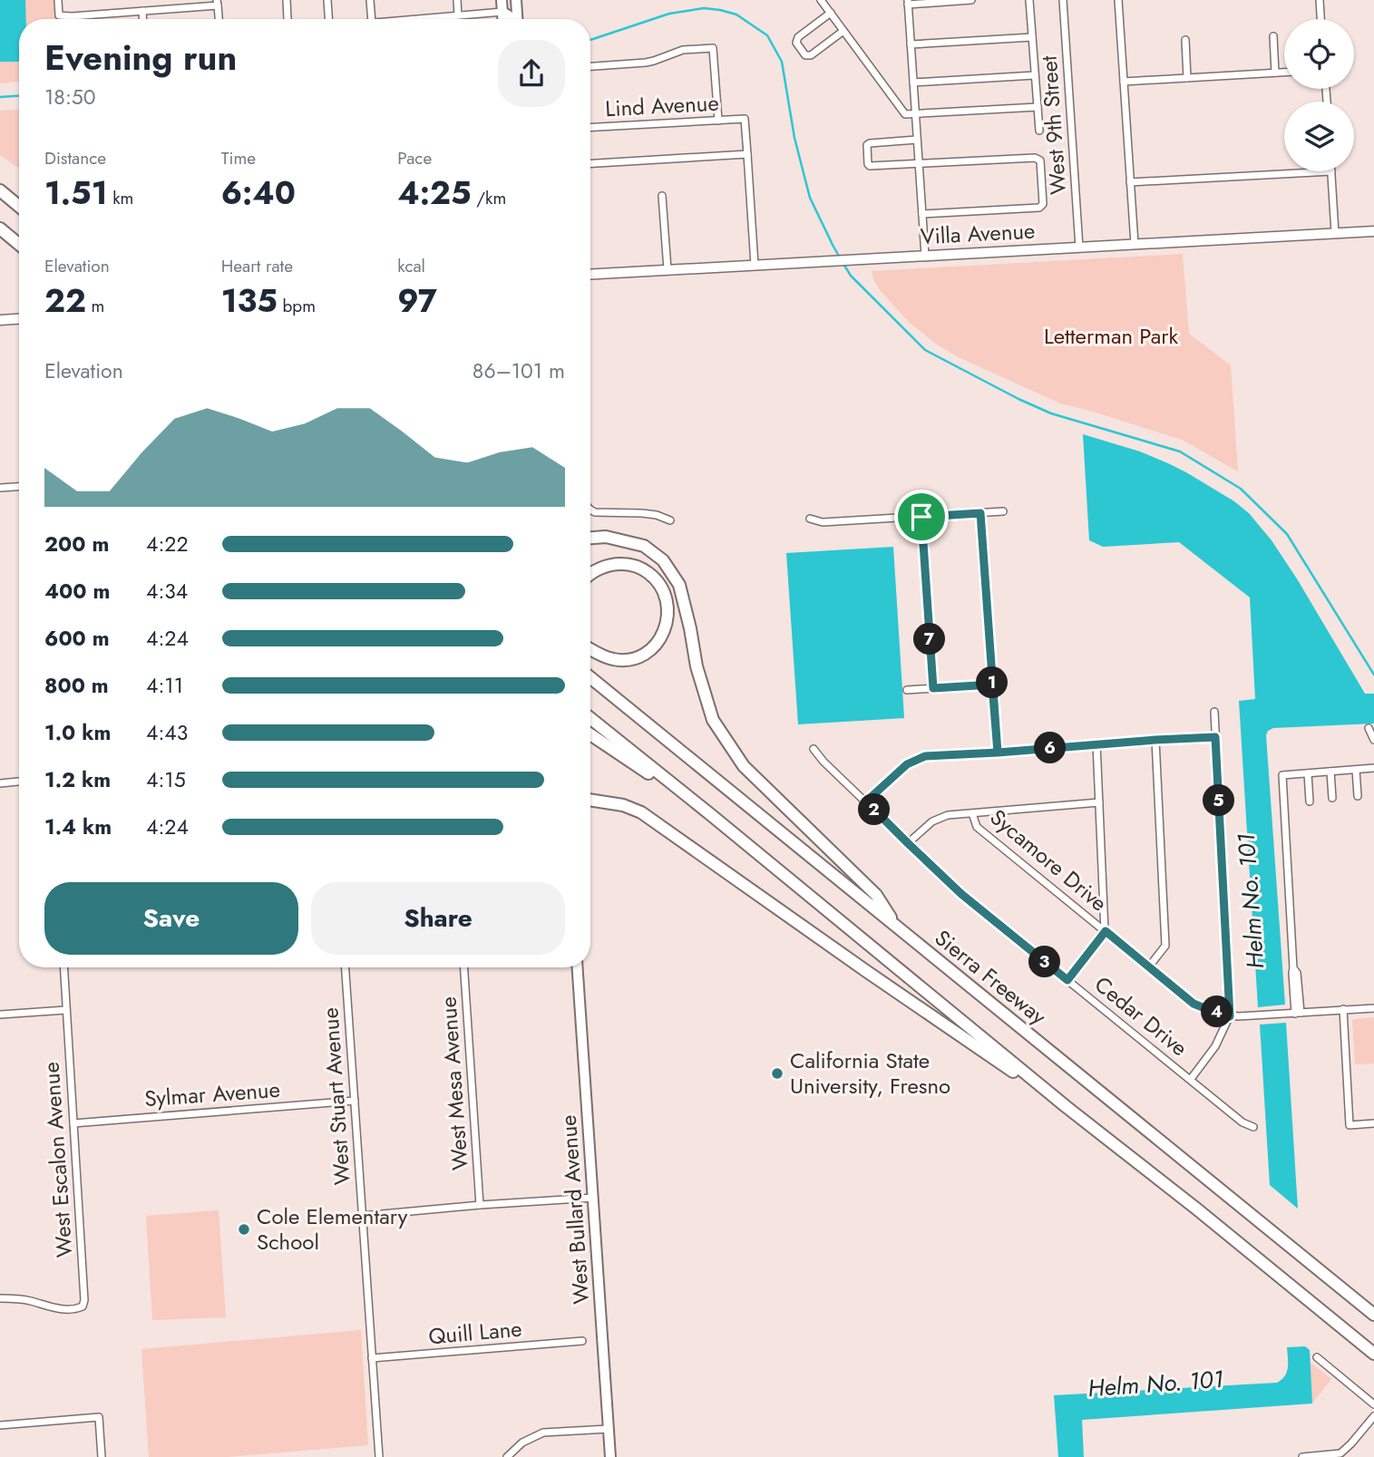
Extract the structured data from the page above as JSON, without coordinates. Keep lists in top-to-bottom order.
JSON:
{
  "streets": {
    "highway": ["Sierra Freeway"],
    "main road": ["Villa Avenue", "West Bullard Avenue"],
    "street": [
      "Lind Avenue",
      "West 9th Street",
      "Sycamore Drive",
      "Cedar Drive",
      "West Mesa Avenue",
      "Sylmar Avenue",
      "West Stuart Avenue",
      "West Escalon Avenue",
      "Quill Lane"
    ]
  },
  "crossings": [
    ["West 9th Street", "Villa Avenue"],
    ["Sylmar Avenue", "West Stuart Avenue"],
    ["Sylmar Avenue", "West Escalon Avenue"],
    ["West Stuart Avenue", "Quill Lane"]
  ],
  "water": ["Helm No. 101"],
  "parks": ["Letterman Park"],
  "places": ["California State University, Fresno", "Cole Elementary School"],
  "page": {
    "heading": ["Evening run", "18:50"],
    "stats": [
      ["Distance", "1.51 km"],
      ["Time", "6:40"],
      ["Pace", "4:25 /km"],
      ["Elevation", "22 m"],
      ["Heart rate", "135 bpm"],
      ["kcal", "97"]
    ],
    "chart": ["Elevation", "86–101 m"],
    "list": [
      {
        "name": "200 m",
        "note": "4:22"
      },
      {
        "name": "400 m",
        "note": "4:34"
      },
      {
        "name": "600 m",
        "note": "4:24"
      },
      {
        "name": "800 m",
        "note": "4:11"
      },
      {
        "name": "1.0 km",
        "note": "4:43"
      },
      {
        "name": "1.2 km",
        "note": "4:15"
      },
      {
        "name": "1.4 km",
        "note": "4:24"
      }
    ],
    "pins": [
      "7",
      "1",
      "6",
      "5",
      "2",
      "3",
      "4"
    ],
    "buttons": ["Save", "Share"]
  }
}
